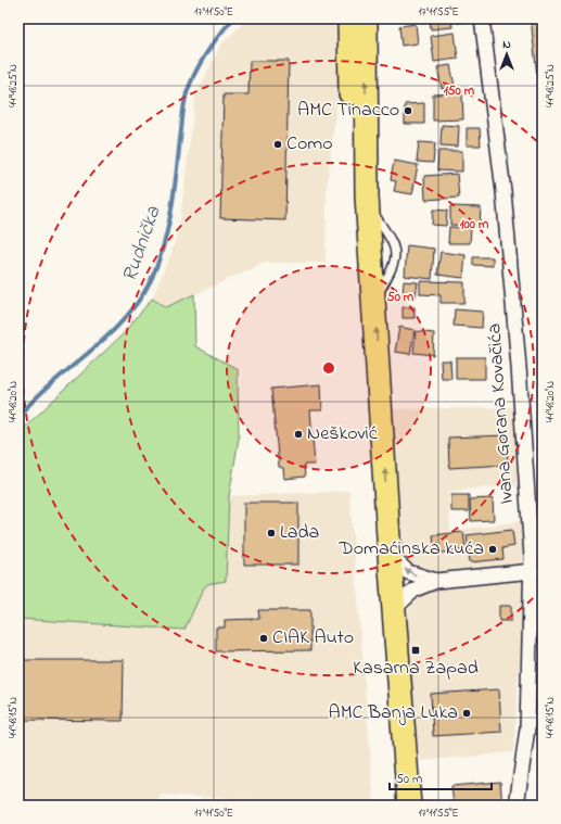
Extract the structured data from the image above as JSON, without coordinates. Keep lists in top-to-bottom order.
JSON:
{
  "streets": {
    "street": ["Ivana Gorana Kovačića"]
  },
  "water": ["Rudnička"],
  "places": {
    "other": [
      "AMC Tinacco",
      "Como",
      "Nešković",
      "Lada",
      "Domaćinska kuća",
      "CIAK Auto",
      "AMC Banja Luka"
    ],
    "transit": ["Kasarna Zapad"]
  },
  "scale_bar": "50 m",
  "north": "top",
  "coordinates": [
    "17°11'50\"E",
    "17°11'55\"E",
    "44°48'25\"N",
    "44°48'20\"N",
    "44°48'15\"N"
  ],
  "rings": ["150 m", "100 m", "50 m"]
}
